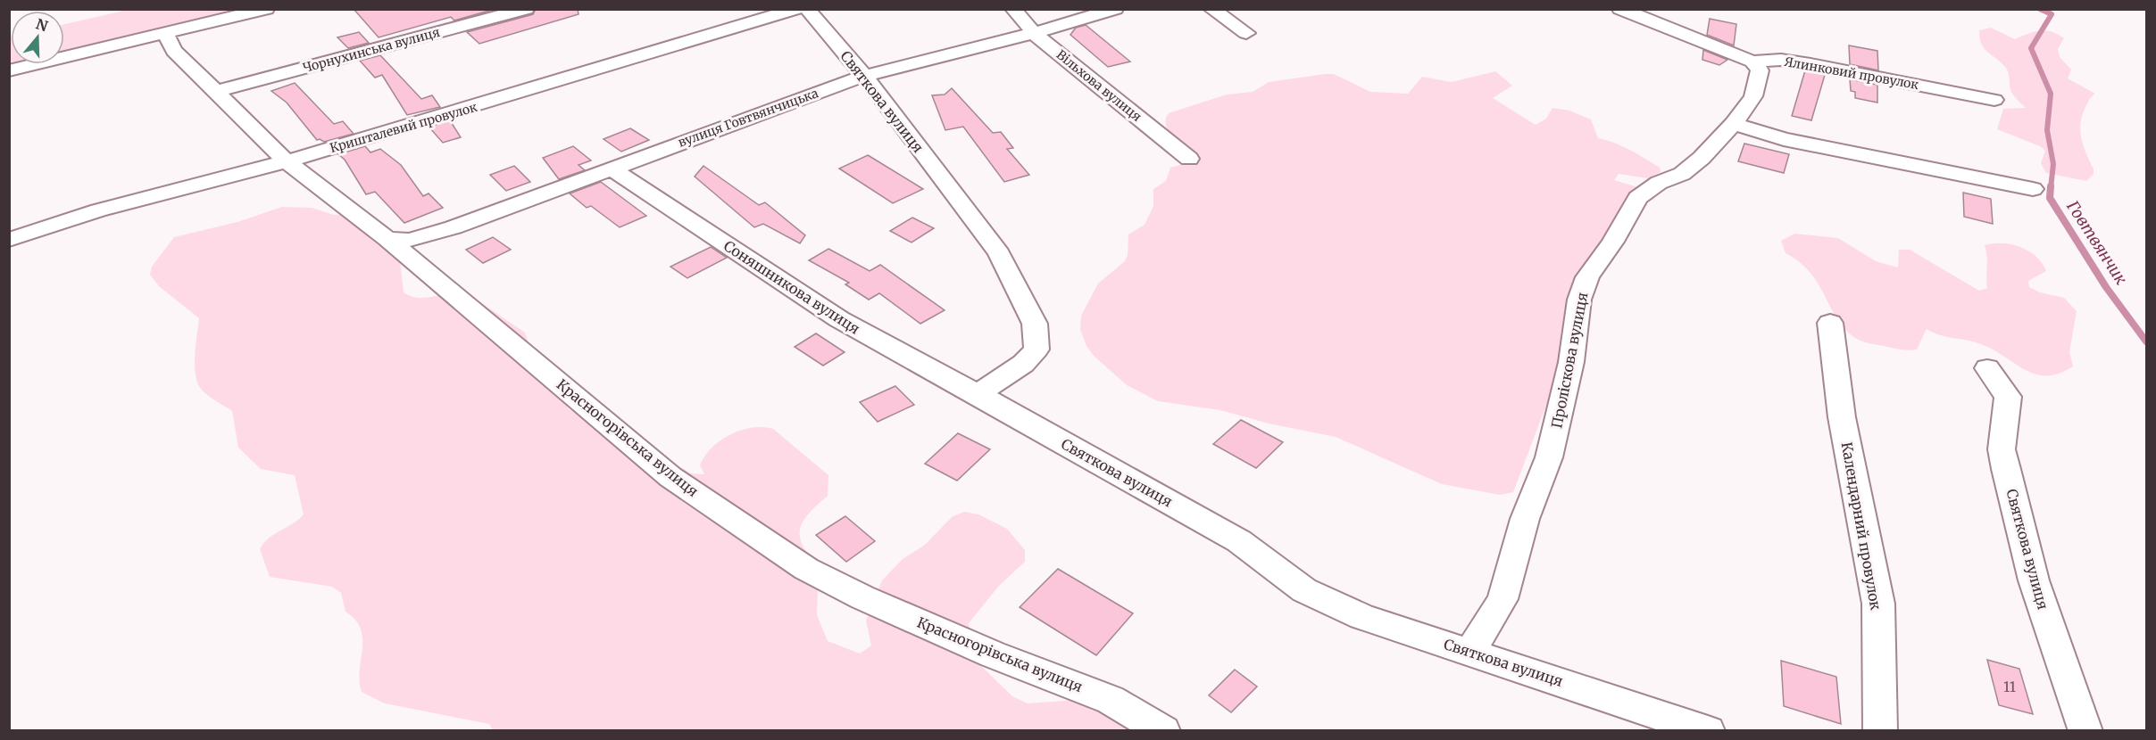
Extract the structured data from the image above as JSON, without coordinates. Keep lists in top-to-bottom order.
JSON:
{
  "streets": {
    "street": [
      "Чорнухинська вулиця",
      "Ялинковий провулок",
      "Вільхова вулиця",
      "Святкова вулиця",
      "вулиця Говтвянчицька",
      "Кришталевий провулок",
      "Соняшникова вулиця",
      "Проліскова вулиця",
      "Красногорівська вулиця",
      "Календарний провулок"
    ]
  },
  "crossings": [
    ["Чорнухинська вулиця", "Красногорівська вулиця"],
    ["Ялинковий провулок", "Проліскова вулиця"],
    ["Вільхова вулиця", "вулиця Говтвянчицька"],
    ["Святкова вулиця", "вулиця Говтвянчицька"],
    ["Святкова вулиця", "Соняшникова вулиця"],
    ["Святкова вулиця", "Проліскова вулиця"],
    ["вулиця Говтвянчицька", "Соняшникова вулиця"],
    ["вулиця Говтвянчицька", "Красногорівська вулиця"],
    ["Кришталевий провулок", "Красногорівська вулиця"]
  ],
  "water": ["Говтвянчик"],
  "house_numbers": ["11"],
  "north": "top"
}
